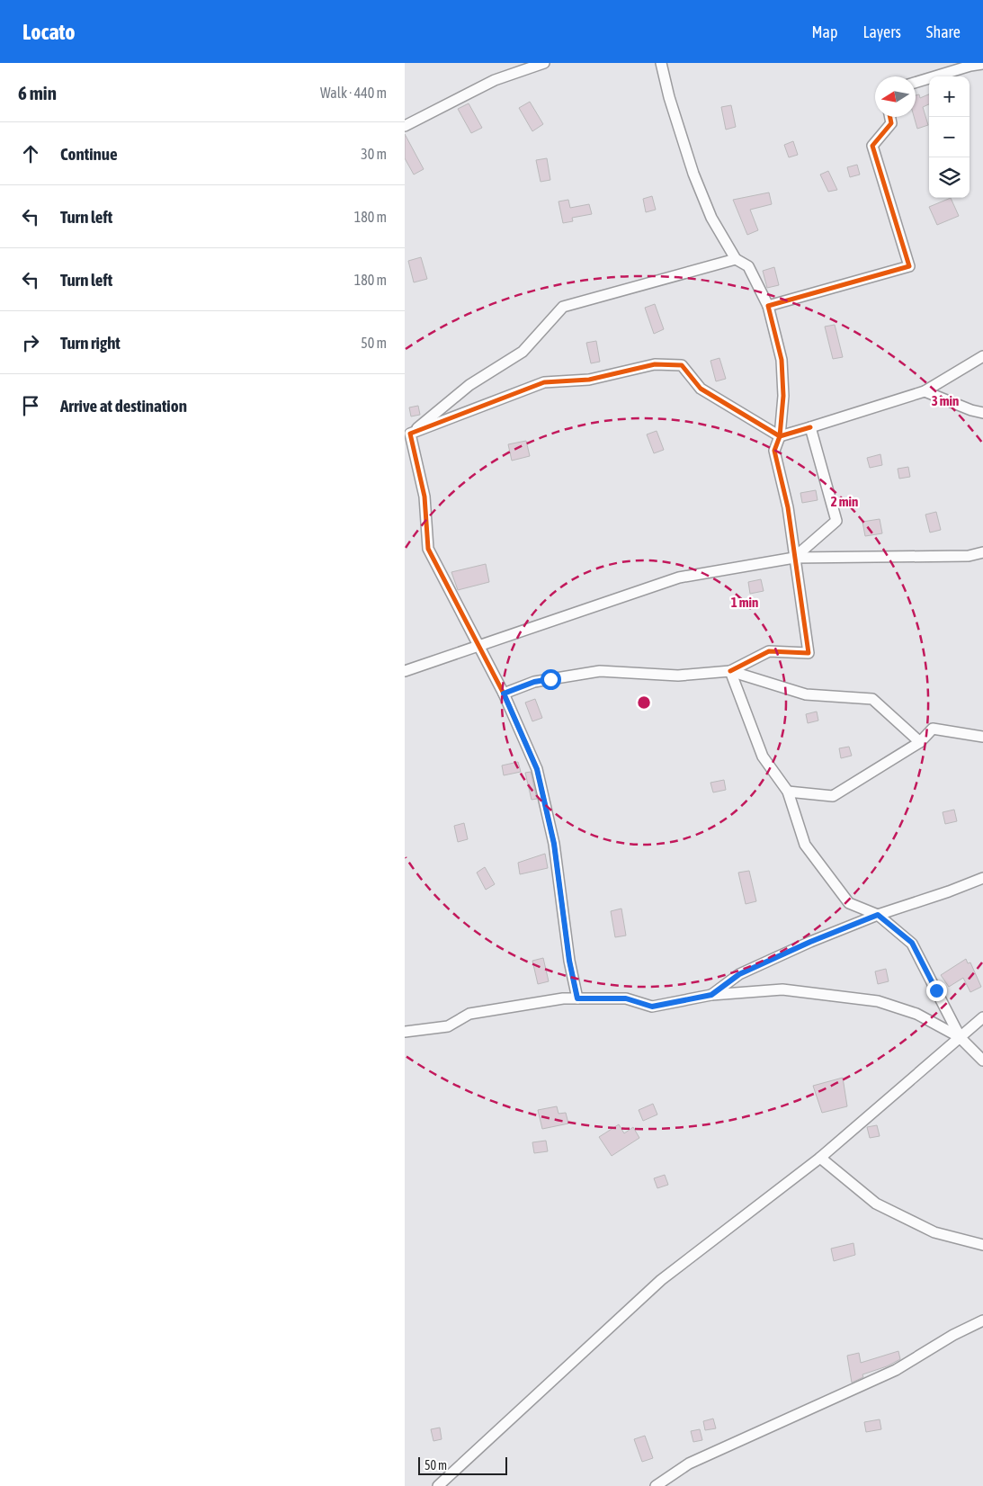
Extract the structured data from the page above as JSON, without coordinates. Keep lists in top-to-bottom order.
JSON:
{
  "scale_bar": "50 m",
  "north": "left",
  "page": {
    "header": "Locato",
    "nav": ["Map", "Layers", "Share"],
    "heading": ["6 min", "Walk · 440 m"],
    "map_buttons": ["+", "−"],
    "list": [
      ["Continue", "30 m"],
      ["Turn left", "180 m"],
      ["Turn left", "180 m"],
      ["Turn right", "50 m"],
      "Arrive at destination"
    ],
    "scale": "50 m"
  },
  "rings": ["3 min", "2 min", "1 min"]
}
